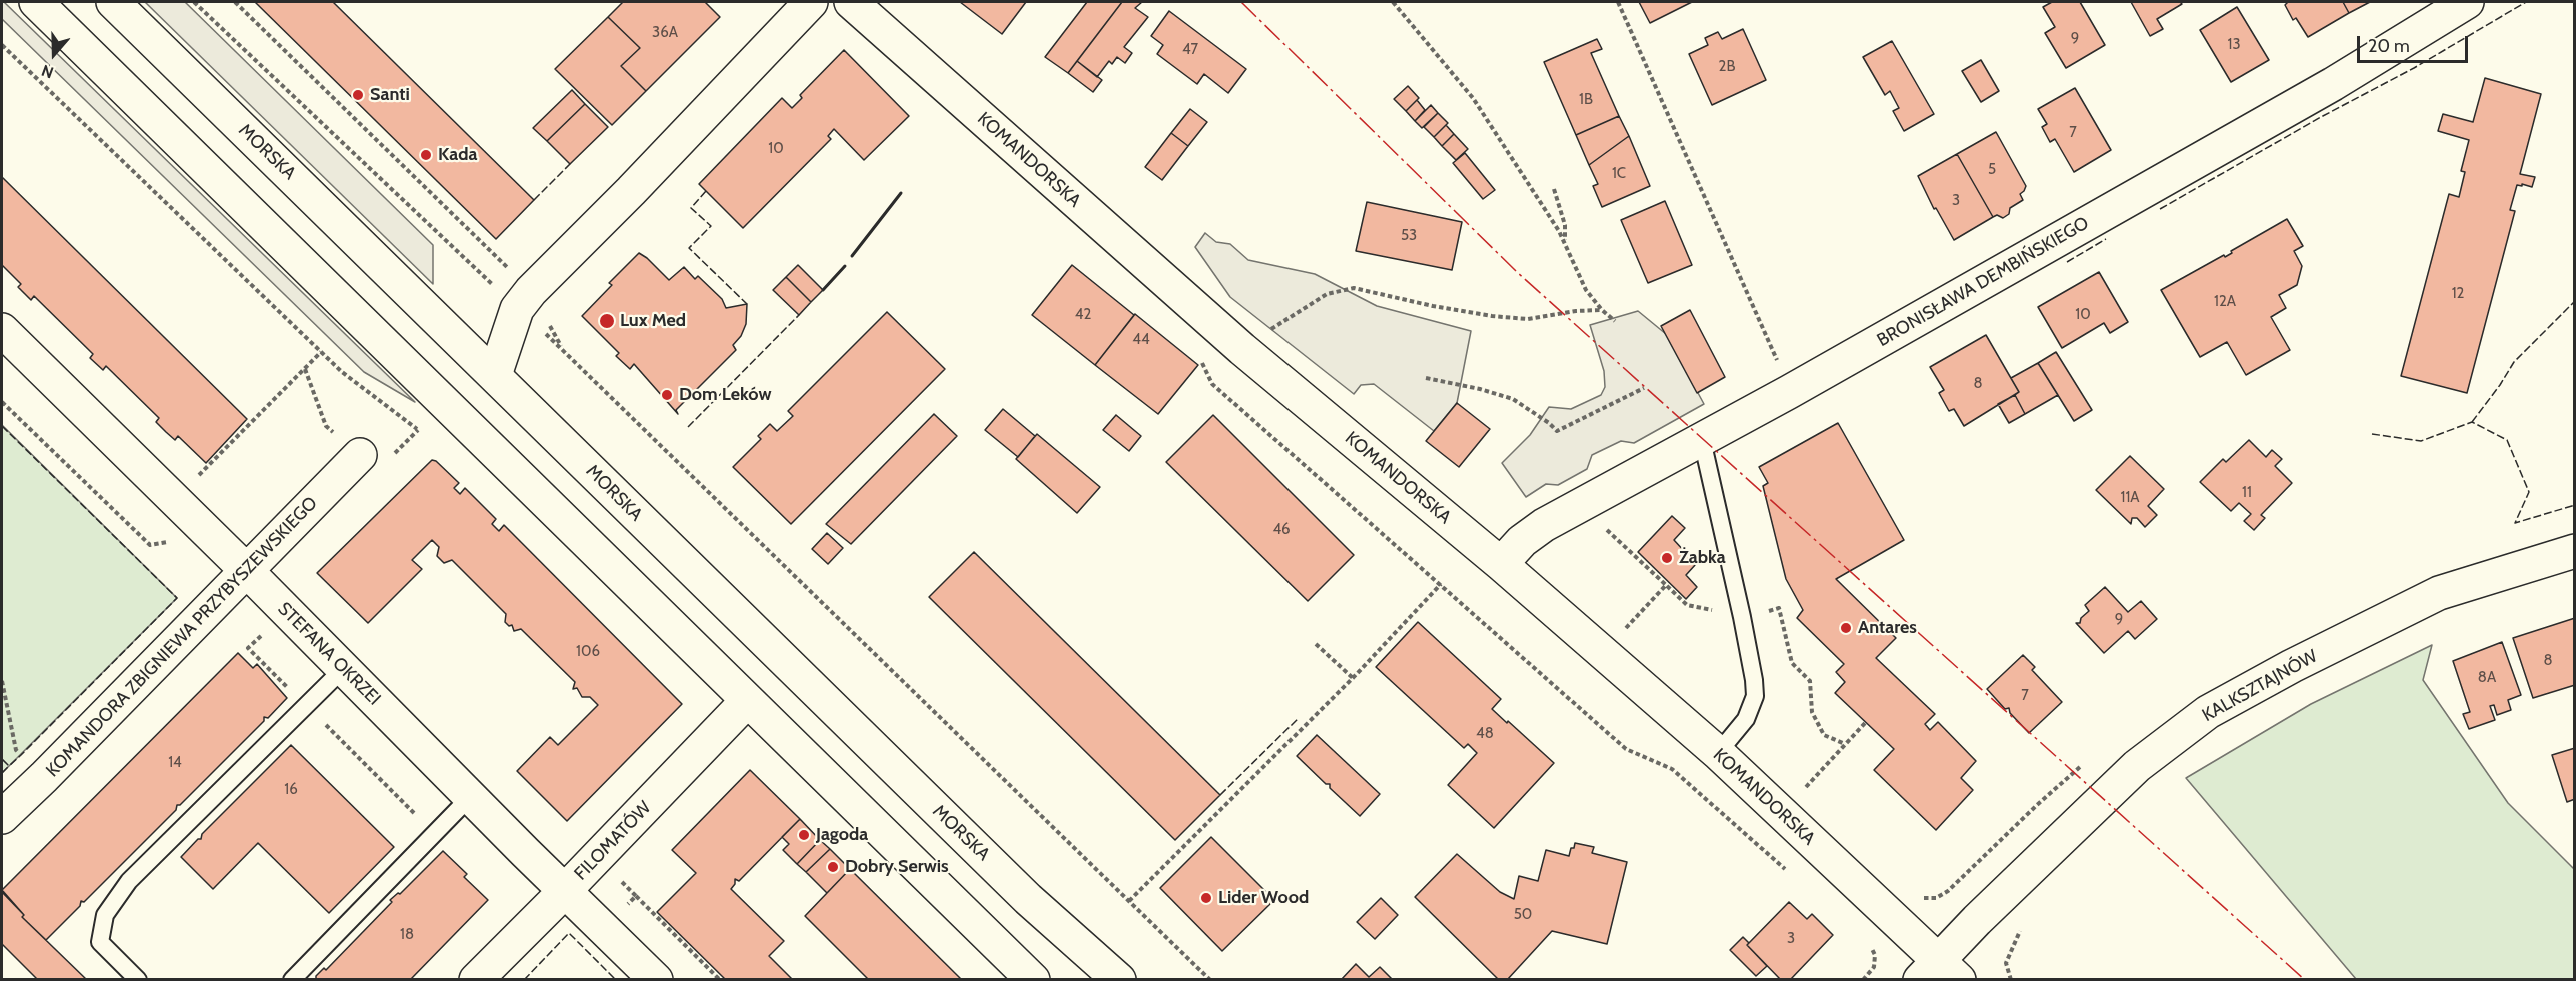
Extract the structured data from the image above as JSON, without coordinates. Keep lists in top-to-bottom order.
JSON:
{
  "streets": {
    "street": [
      "MORSKA",
      "KOMANDORSKA",
      "BRONISŁAWA DEMBIŃSKIEGO",
      "KOMANDORA ZBIGNIEWA PRZYBYSZEWSKIEGO",
      "STEFANA OKRZEI",
      "KALKSZTAJNÓW",
      "FILOMATÓW"
    ]
  },
  "crossings": [
    ["KOMANDORSKA", "BRONISŁAWA DEMBIŃSKIEGO"],
    ["KOMANDORSKA", "KALKSZTAJNÓW"],
    ["KOMANDORA ZBIGNIEWA PRZYBYSZEWSKIEGO", "STEFANA OKRZEI"],
    ["STEFANA OKRZEI", "FILOMATÓW"]
  ],
  "places": [
    "Santi",
    "Kada",
    "Lux Med",
    "Dom Leków",
    "Żabka",
    "Antares",
    "Jagoda",
    "Dobry Serwis",
    "Lider Wood"
  ],
  "house_numbers": [
    "36A",
    "9",
    "13",
    "47",
    "2B",
    "1B",
    "7",
    "10",
    "5",
    "1C",
    "3",
    "53",
    "12",
    "12A",
    "42",
    "10",
    "44",
    "8",
    "11",
    "11A",
    "46",
    "9",
    "106",
    "8",
    "8A",
    "7",
    "48",
    "14",
    "16",
    "50",
    "18",
    "3"
  ],
  "scale_bar": "20 m",
  "north": "bottom"
}
